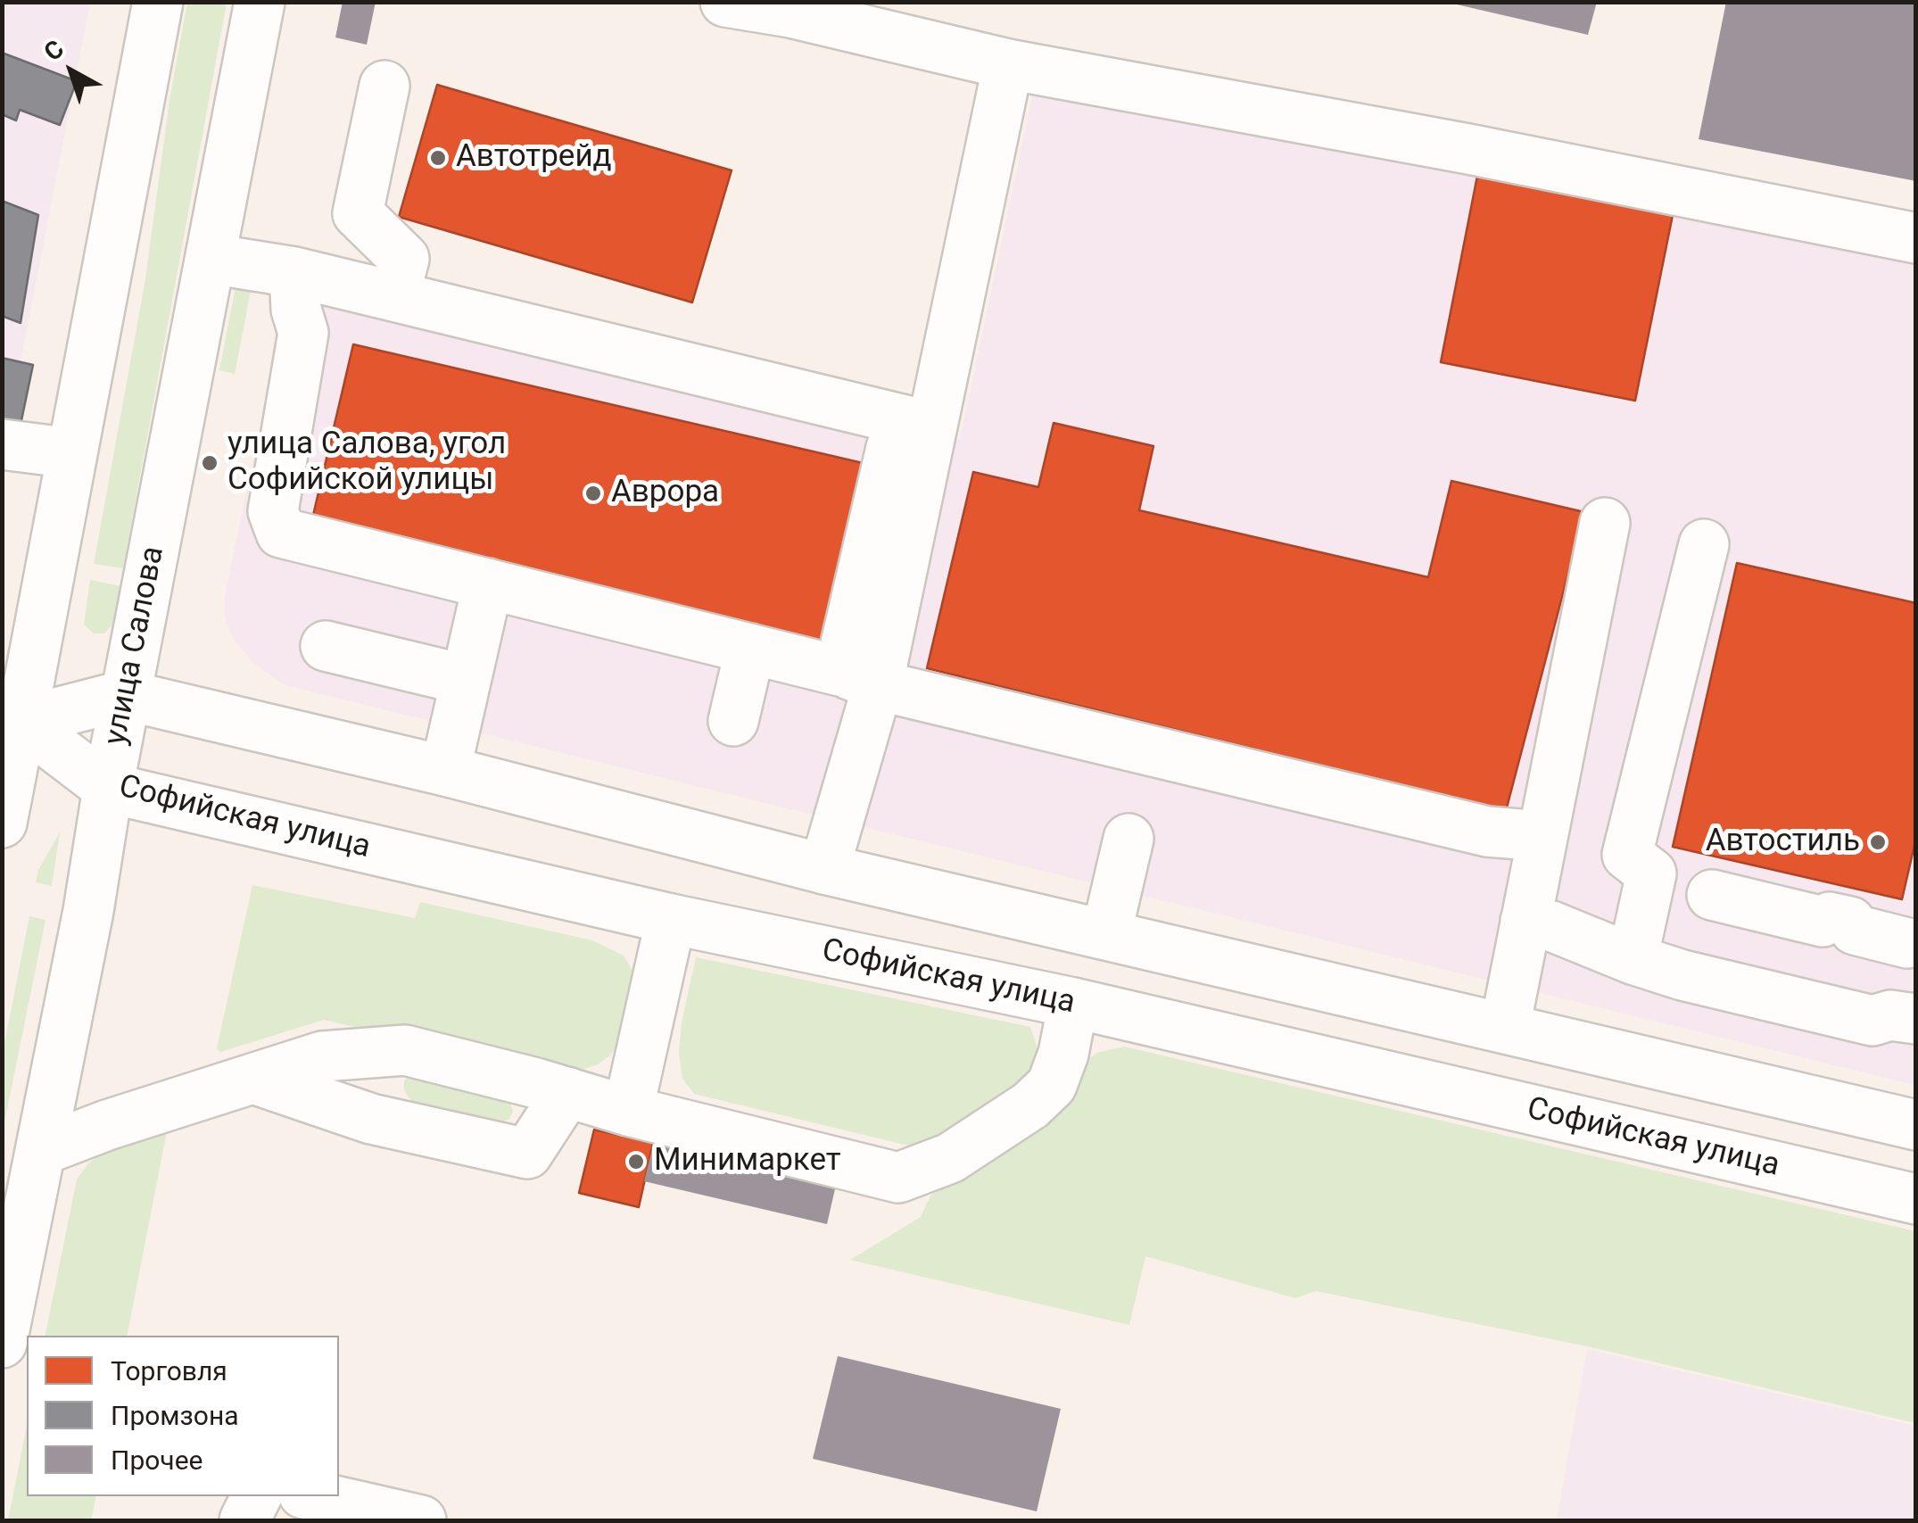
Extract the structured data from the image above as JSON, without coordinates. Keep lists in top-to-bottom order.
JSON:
{
  "streets": {
    "main road": ["улица Салова", "Софийская улица"]
  },
  "crossings": [
    ["улица Салова", "Софийская улица"]
  ],
  "places": [
    "Автотрейд",
    "улица Салова, угол Софийской улицы",
    "Аврора",
    "Автостиль",
    "Минимаркет"
  ],
  "legend": ["Торговля", "Промзона", "Прочее"],
  "north": "top left"
}
